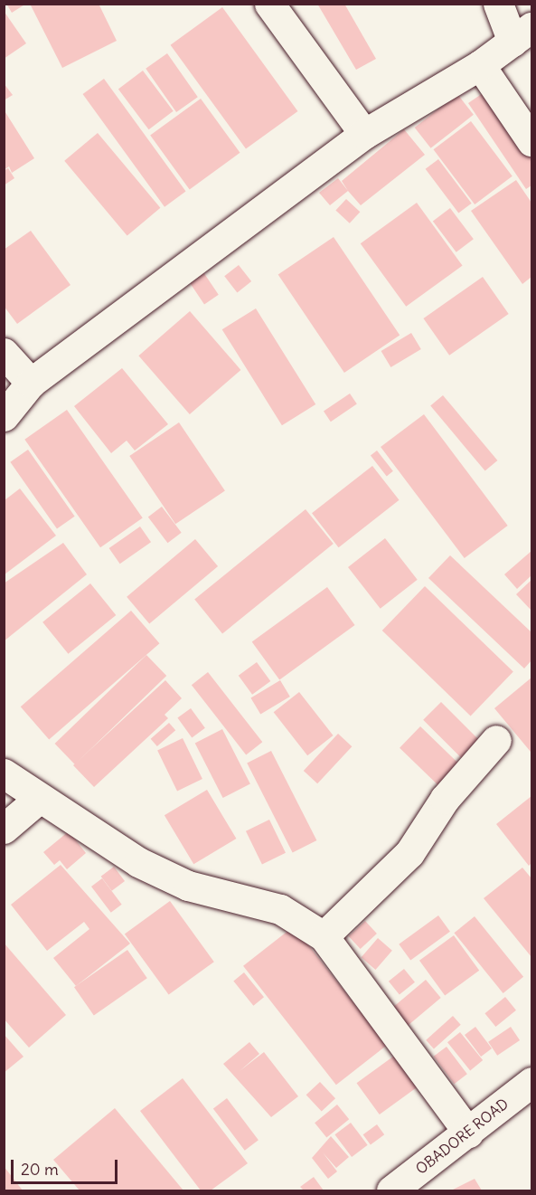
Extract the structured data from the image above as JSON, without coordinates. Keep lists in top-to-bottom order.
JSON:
{
  "streets": {
    "street": ["OBADORE ROAD"]
  },
  "scale_bar": "20 m"
}
